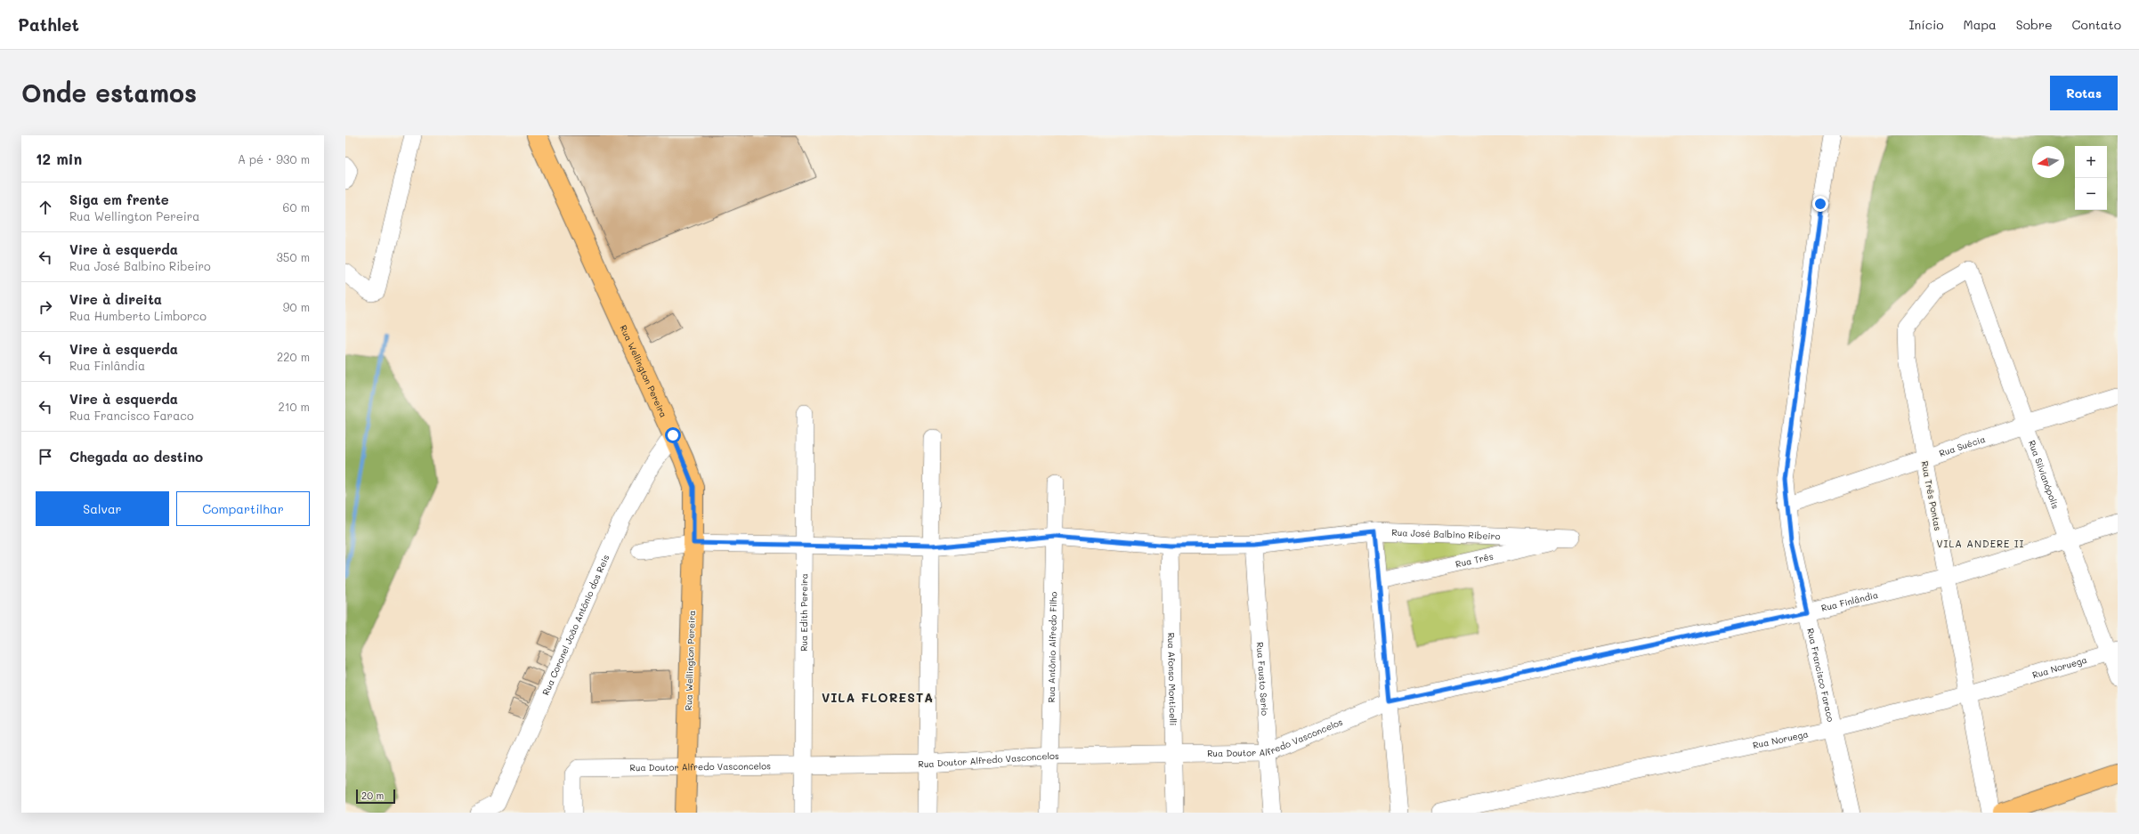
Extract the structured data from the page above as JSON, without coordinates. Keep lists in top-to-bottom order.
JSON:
{
  "streets": {
    "main road": ["Rua Wellington Pereira"],
    "street": [
      "Rua Suécia",
      "Rua Silvianópolis",
      "Rua Três Pontas",
      "Rua José Balbino Ribeiro",
      "Rua Três",
      "Rua Finlândia",
      "Rua Edith Pereira",
      "Rua Coronel João Antônio dos Reis",
      "Rua Antônio Alfredo Filho",
      "Rua Noruega",
      "Rua Francisco Faraco",
      "Rua Fausto Serio",
      "Rua Afonso Monticelli",
      "Rua Doutor Alfredo Vasconcelos"
    ]
  },
  "crossings": [
    ["Rua Wellington Pereira", "Rua José Balbino Ribeiro"],
    ["Rua Wellington Pereira", "Rua Coronel João Antônio dos Reis"],
    ["Rua Wellington Pereira", "Rua Doutor Alfredo Vasconcelos"],
    ["Rua Suécia", "Rua Silvianópolis"],
    ["Rua Suécia", "Rua Três Pontas"],
    ["Rua Suécia", "Rua Francisco Faraco"],
    ["Rua Silvianópolis", "Rua Três Pontas"],
    ["Rua Silvianópolis", "Rua Finlândia"],
    ["Rua Silvianópolis", "Rua Noruega"],
    ["Rua Três Pontas", "Rua Finlândia"],
    ["Rua Três Pontas", "Rua Noruega"],
    ["Rua José Balbino Ribeiro", "Rua Três"],
    ["Rua José Balbino Ribeiro", "Rua Edith Pereira"],
    ["Rua José Balbino Ribeiro", "Rua Antônio Alfredo Filho"],
    ["Rua José Balbino Ribeiro", "Rua Fausto Serio"],
    ["Rua José Balbino Ribeiro", "Rua Afonso Monticelli"],
    ["Rua Finlândia", "Rua Francisco Faraco"],
    ["Rua Finlândia", "Rua Doutor Alfredo Vasconcelos"],
    ["Rua Edith Pereira", "Rua Doutor Alfredo Vasconcelos"],
    ["Rua Antônio Alfredo Filho", "Rua Doutor Alfredo Vasconcelos"],
    ["Rua Noruega", "Rua Francisco Faraco"],
    ["Rua Fausto Serio", "Rua Doutor Alfredo Vasconcelos"],
    ["Rua Afonso Monticelli", "Rua Doutor Alfredo Vasconcelos"]
  ],
  "districts": ["VILA ANDERE II", "VILA FLORESTA"],
  "scale_bar": "20 m",
  "north": "left",
  "page": {
    "header": "Pathlet",
    "nav": [
      "Início",
      "Mapa",
      "Sobre",
      "Contato"
    ],
    "buttons": [
      "Rotas",
      ["Salvar", "Compartilhar"]
    ],
    "title": "Onde estamos",
    "heading": ["12 min", "A pé · 930 m"],
    "map_buttons": ["+", "−"],
    "list": [
      ["Siga em frente", "Rua Wellington Pereira", "60 m"],
      ["Vire à esquerda", "Rua José Balbino Ribeiro", "350 m"],
      ["Vire à direita", "Rua Humberto Limborco", "90 m"],
      ["Vire à esquerda", "Rua Finlândia", "220 m"],
      ["Vire à esquerda", "Rua Francisco Faraco", "210 m"],
      "Chegada ao destino"
    ],
    "scale": "20 m"
  }
}
